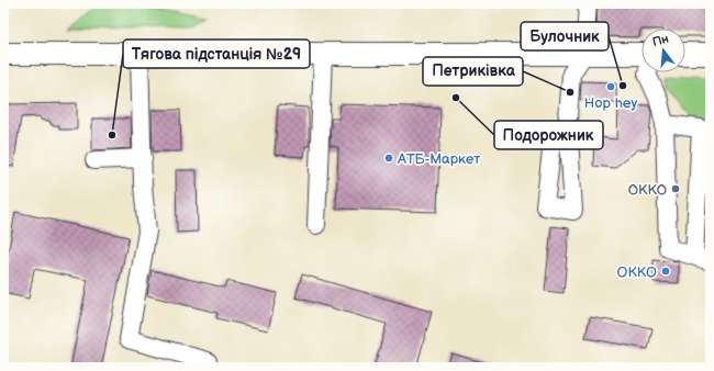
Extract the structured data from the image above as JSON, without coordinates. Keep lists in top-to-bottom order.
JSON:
{
  "places": [
    "Булочник",
    "Hop hey",
    "Петриківка",
    "Подорожник",
    "Тягова пiдстанцiя №29",
    "АТБ-Маркет",
    "ОККО",
    "OKKO"
  ],
  "north": "top"
}
